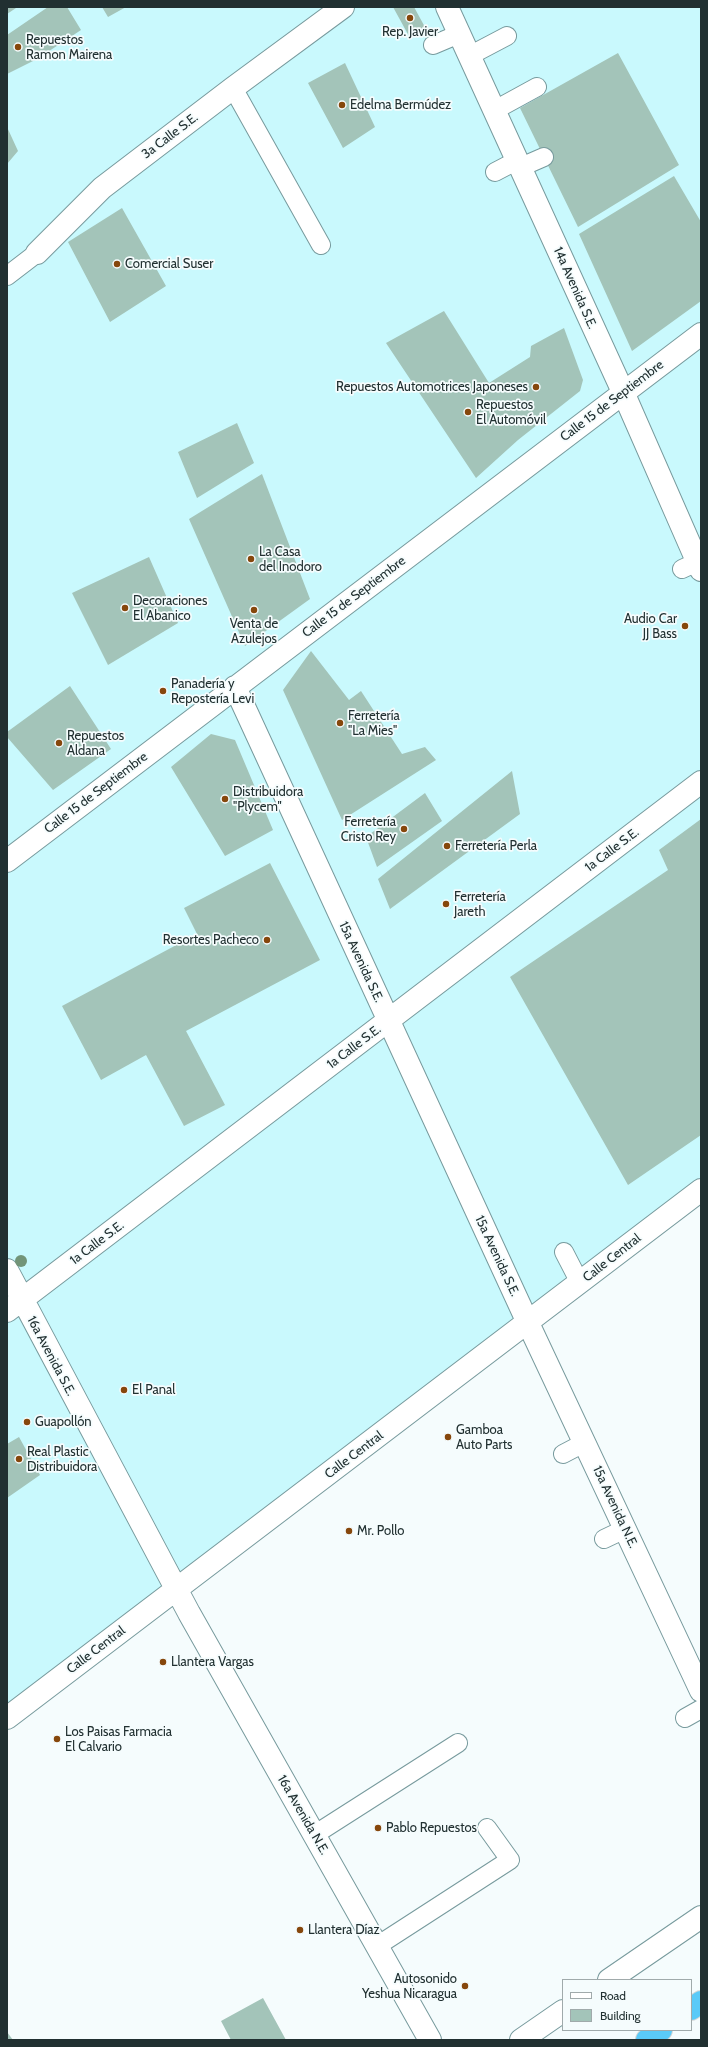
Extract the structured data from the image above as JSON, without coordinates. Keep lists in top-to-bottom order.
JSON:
{
  "streets": {
    "street": [
      "3a Calle S.E.",
      "14a Avenida S.E.",
      "Calle 15 de Septiembre",
      "1a Calle S.E.",
      "15a Avenida S.E.",
      "Calle Central",
      "16a Avenida S.E.",
      "15a Avenida N.E.",
      "16a Avenida N.E."
    ]
  },
  "crossings": [
    ["14a Avenida S.E.", "Calle 15 de Septiembre"],
    ["Calle 15 de Septiembre", "15a Avenida S.E."],
    ["1a Calle S.E.", "15a Avenida S.E."],
    ["1a Calle S.E.", "16a Avenida S.E."],
    ["15a Avenida S.E.", "Calle Central"],
    ["15a Avenida S.E.", "15a Avenida N.E."],
    ["Calle Central", "16a Avenida S.E."],
    ["Calle Central", "15a Avenida N.E."],
    ["Calle Central", "16a Avenida N.E."],
    ["16a Avenida S.E.", "16a Avenida N.E."]
  ],
  "places": [
    "Rep. Javier",
    "Repuestos Ramon Mairena",
    "Edelma Bermúdez",
    "Comercial Suser",
    "Repuestos Automotrices Japoneses",
    "Repuestos El Automóvil",
    "La Casa del Inodoro",
    "Decoraciones El Abanico",
    "Venta de Azulejos",
    "Audio Car JJ Bass",
    "Panadería y Repostería Levi",
    "Ferretería \"La Mies\"",
    "Repuestos Aldana",
    "Distribuidora \"Plycem\"",
    "Ferretería Cristo Rey",
    "Ferretería Perla",
    "Ferretería Jareth",
    "Resortes Pacheco",
    "El Panal",
    "Guapollón",
    "Gamboa Auto Parts",
    "Real Plastic Distribuidora",
    "Mr. Pollo",
    "Llantera Vargas",
    "Los Paisas Farmacia El Calvario",
    "Pablo Repuestos",
    "Llantera Díaz",
    "Autosonido Yeshua Nicaragua"
  ],
  "legend": ["Road", "Building"]
}
